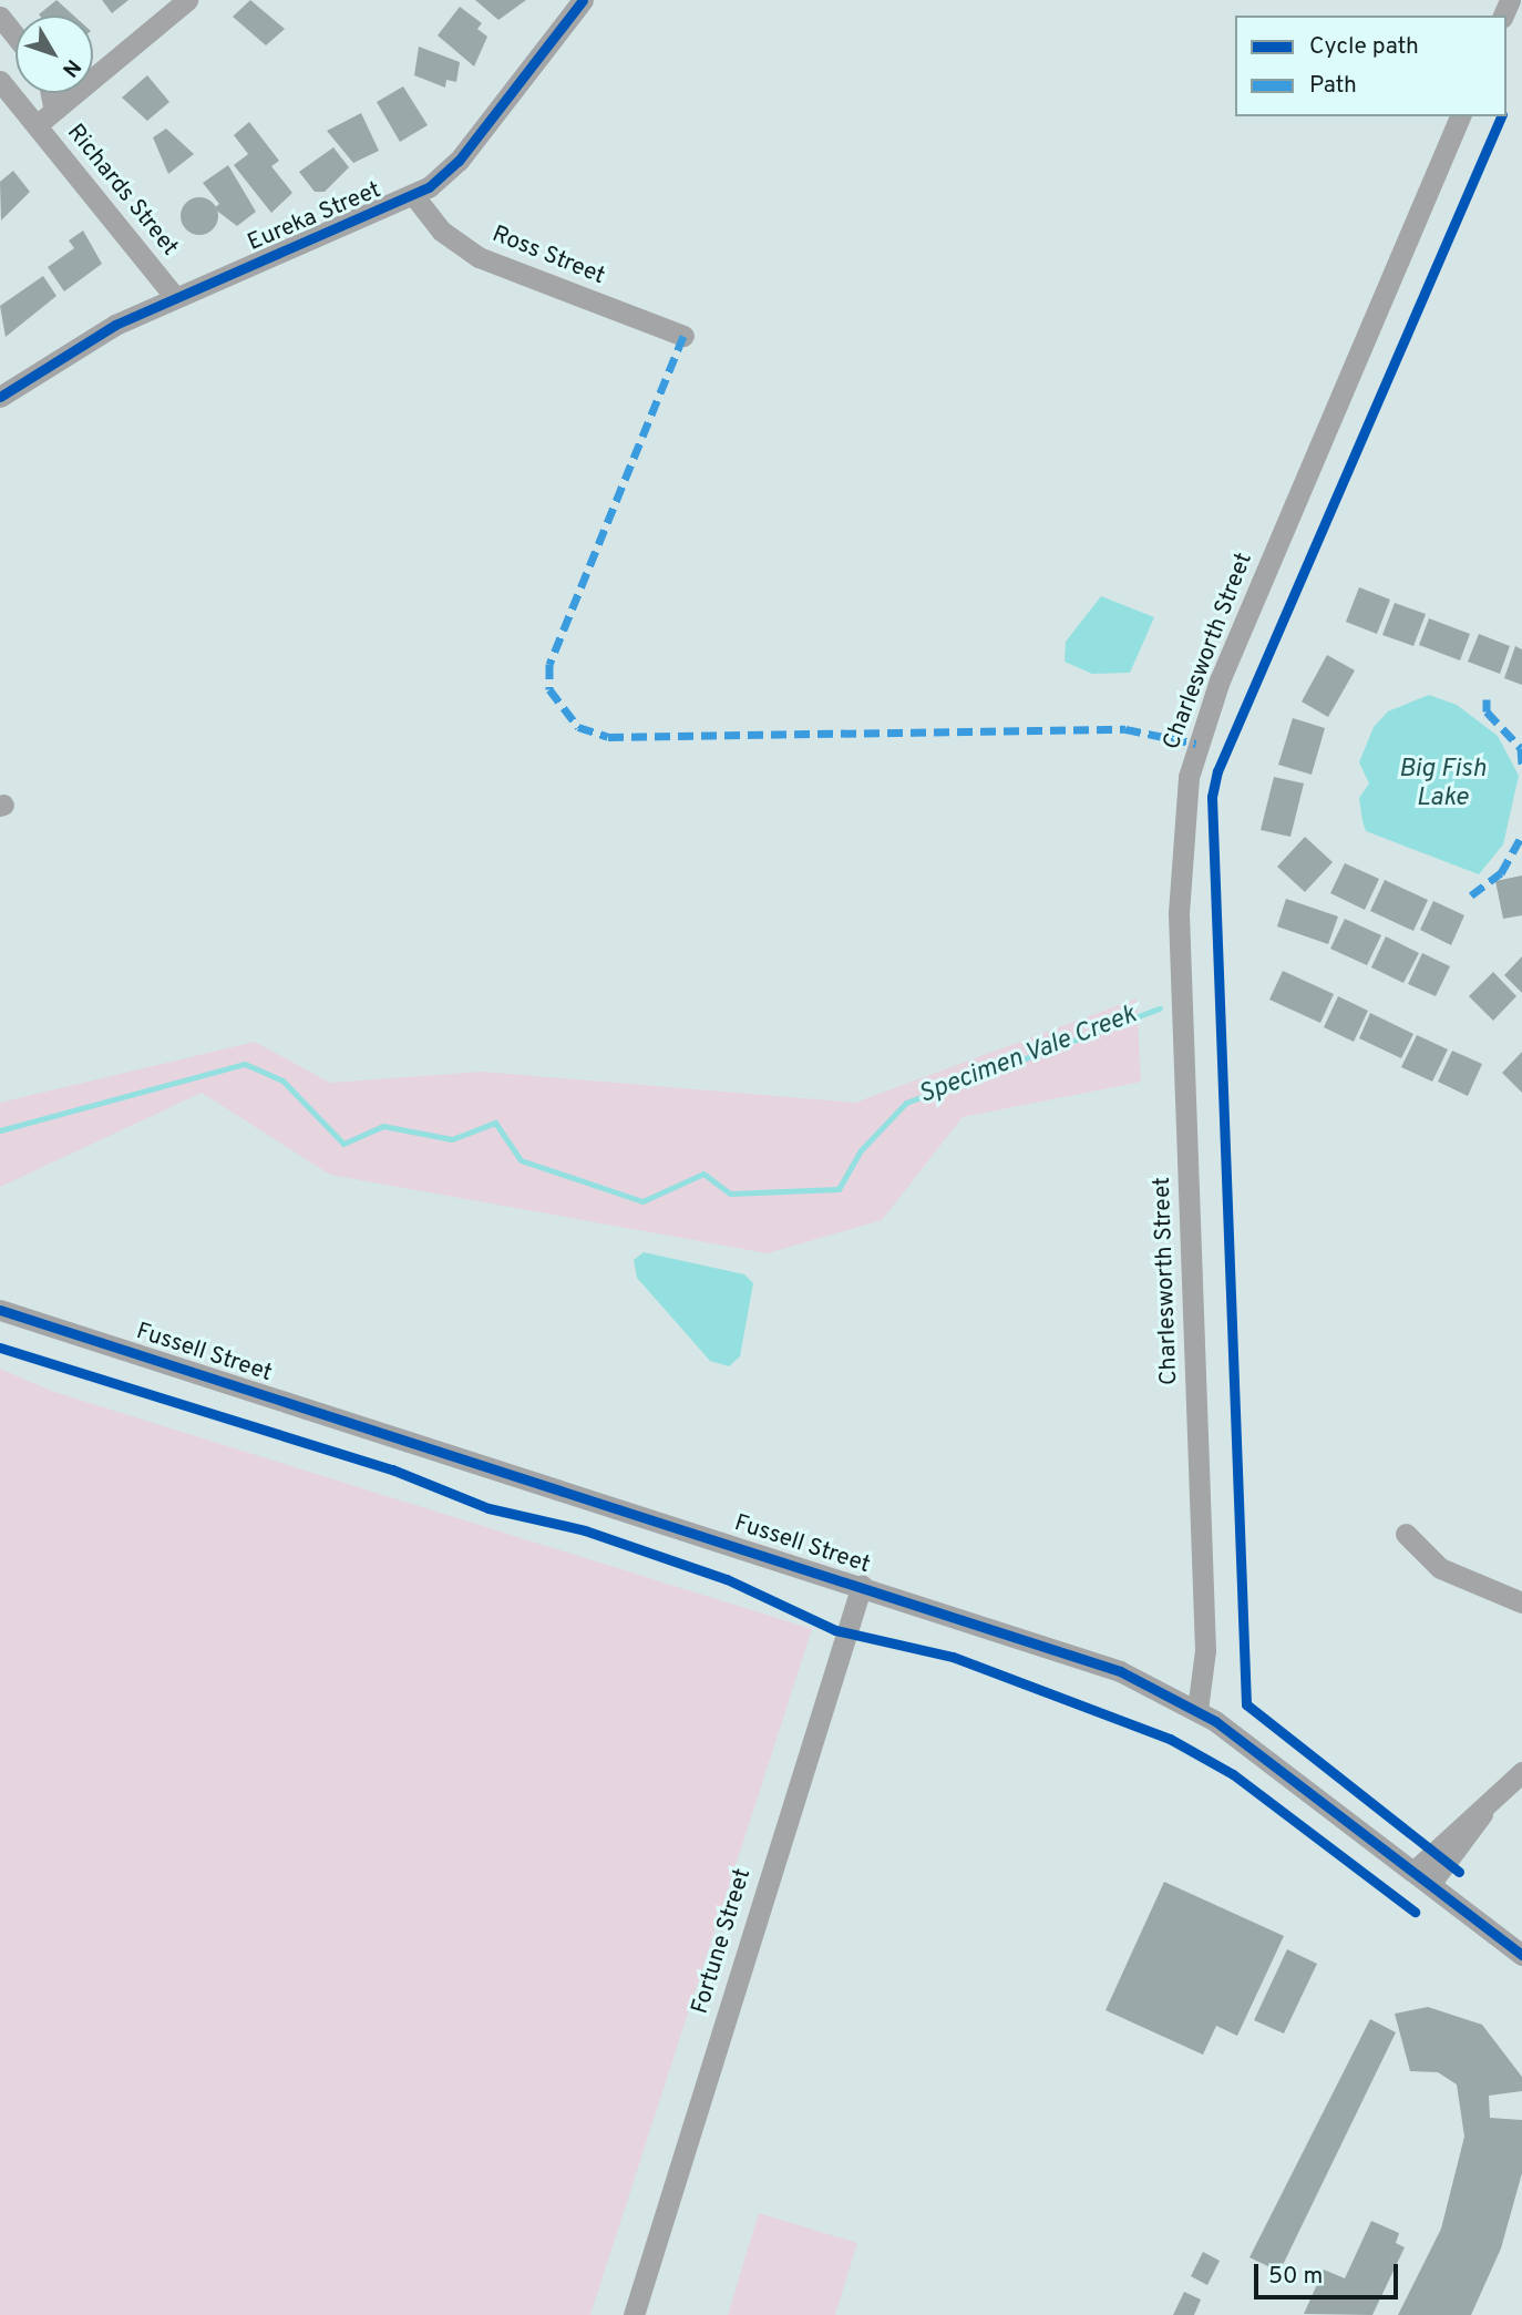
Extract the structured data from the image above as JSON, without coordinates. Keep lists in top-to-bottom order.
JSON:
{
  "streets": {
    "street": [
      "Richards Street",
      "Eureka Street",
      "Ross Street",
      "Charlesworth Street",
      "Fussell Street",
      "Fortune Street"
    ]
  },
  "crossings": [
    ["Richards Street", "Eureka Street"],
    ["Eureka Street", "Ross Street"],
    ["Charlesworth Street", "Fussell Street"],
    ["Fussell Street", "Fortune Street"]
  ],
  "water": ["Big Fish Lake", "Specimen Vale Creek"],
  "legend": ["Cycle path", "Path"],
  "scale_bar": "50 m",
  "north": "bottom right"
}
